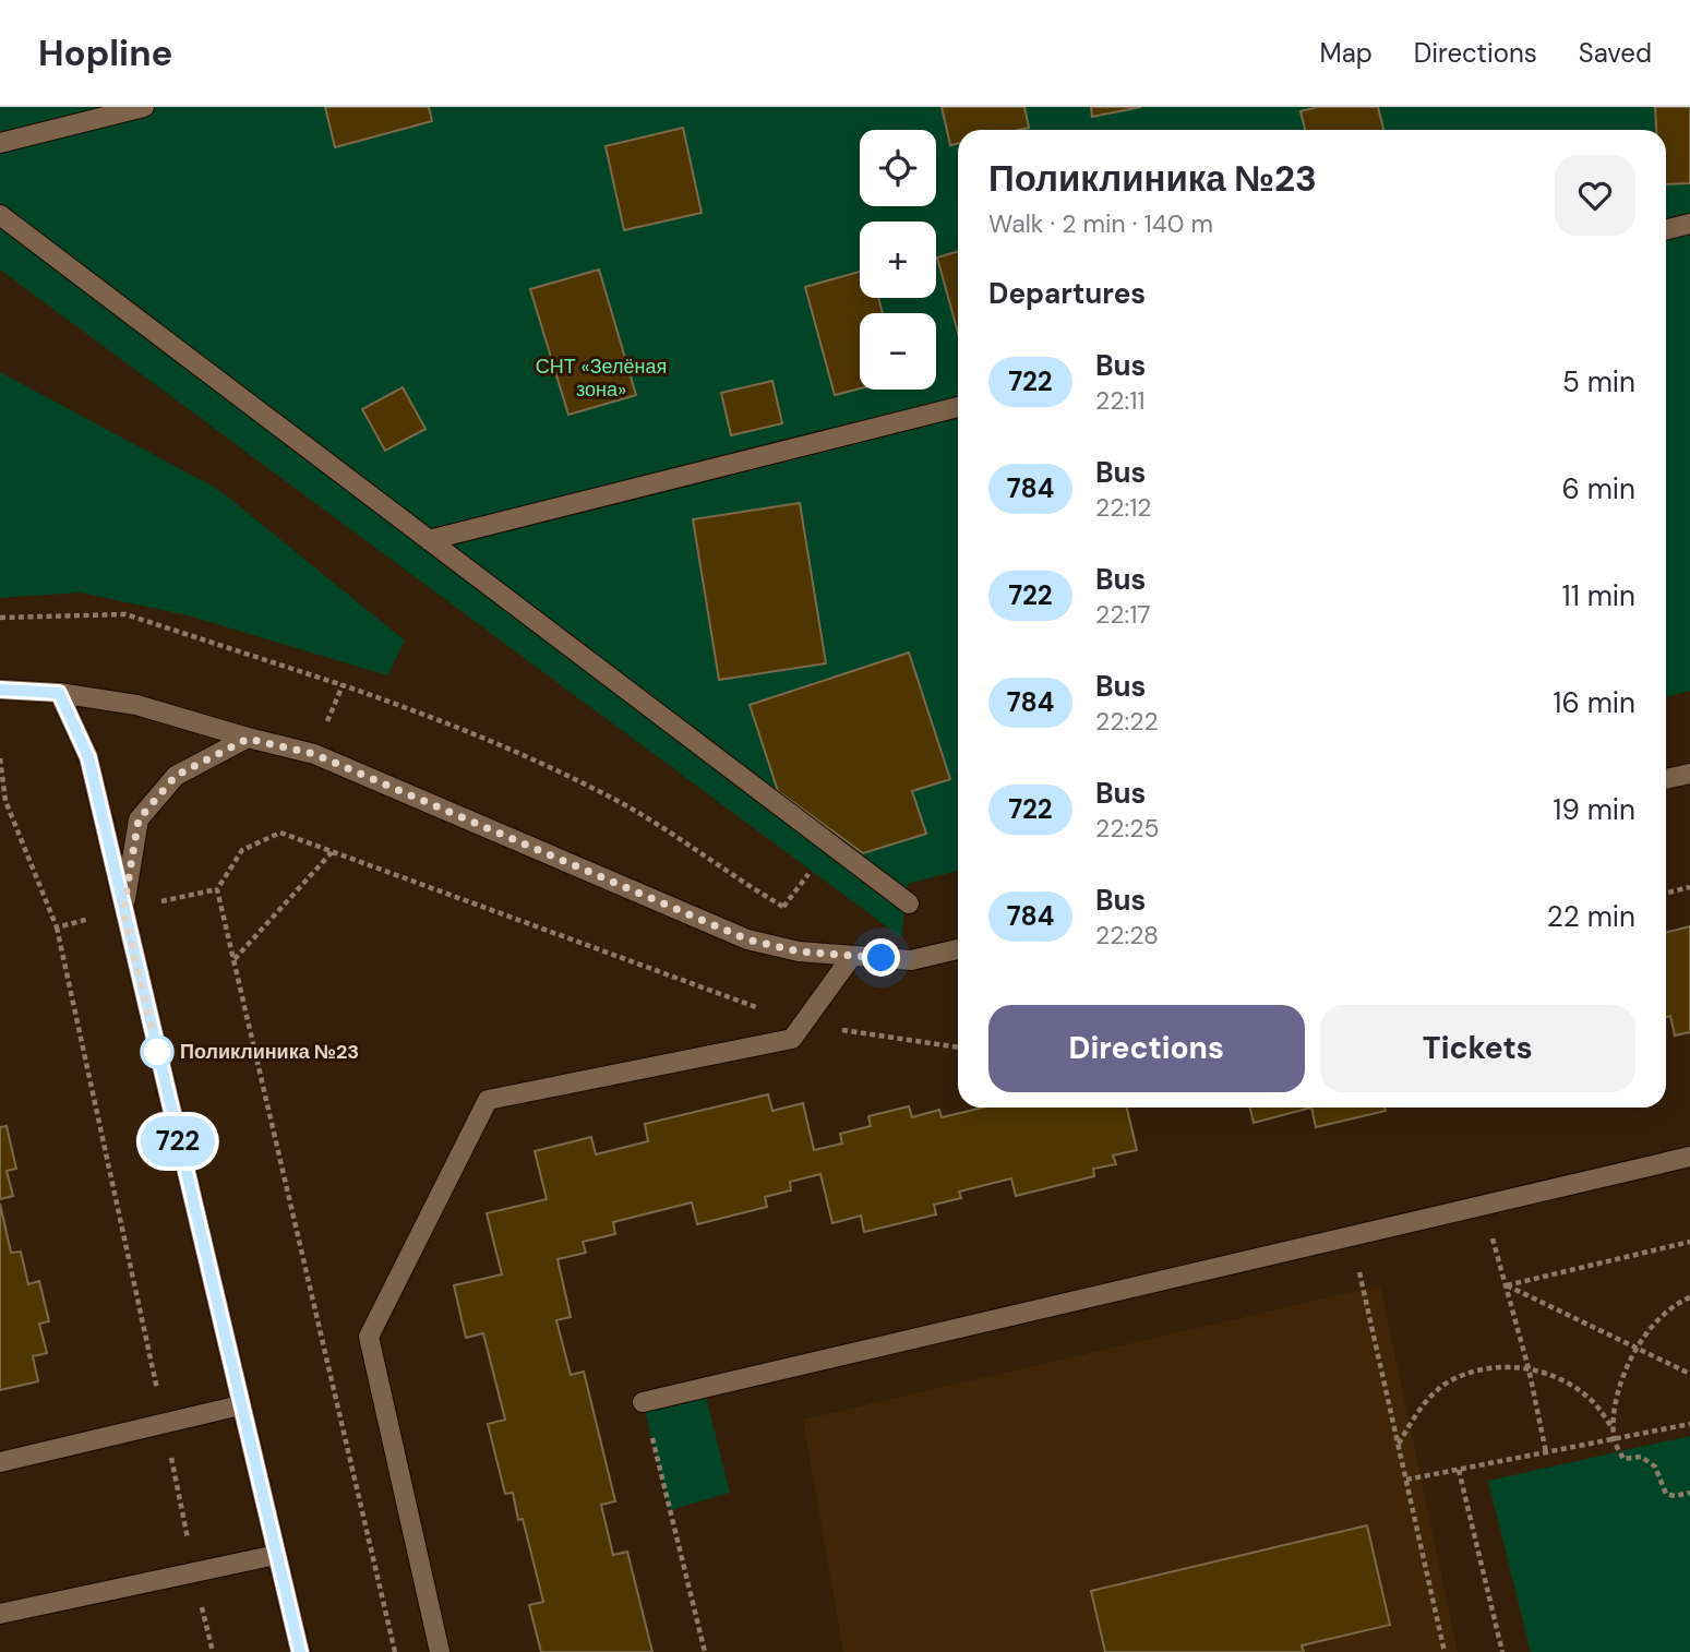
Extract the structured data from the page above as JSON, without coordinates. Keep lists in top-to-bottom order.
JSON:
{
  "parks": ["СНТ «Зелёная зона»"],
  "places": ["Поликлиника №23"],
  "lines": ["bus line 722"],
  "page": {
    "header": "Hopline",
    "nav": ["Map", "Directions", "Saved"],
    "on_map": "722",
    "map_buttons": ["+", "−"],
    "heading": [
      ["Поликлиника №23", "Walk · 2 min · 140 m"],
      "Departures"
    ],
    "list": [
      {
        "mark": "722",
        "name": "Bus",
        "note": "22:11",
        "value": "5 min"
      },
      {
        "mark": "784",
        "name": "Bus",
        "note": "22:12",
        "value": "6 min"
      },
      {
        "mark": "722",
        "name": "Bus",
        "note": "22:17",
        "value": "11 min"
      },
      {
        "mark": "784",
        "name": "Bus",
        "note": "22:22",
        "value": "16 min"
      },
      {
        "mark": "722",
        "name": "Bus",
        "note": "22:25",
        "value": "19 min"
      },
      {
        "mark": "784",
        "name": "Bus",
        "note": "22:28",
        "value": "22 min"
      }
    ],
    "buttons": ["Directions", "Tickets"]
  }
}
